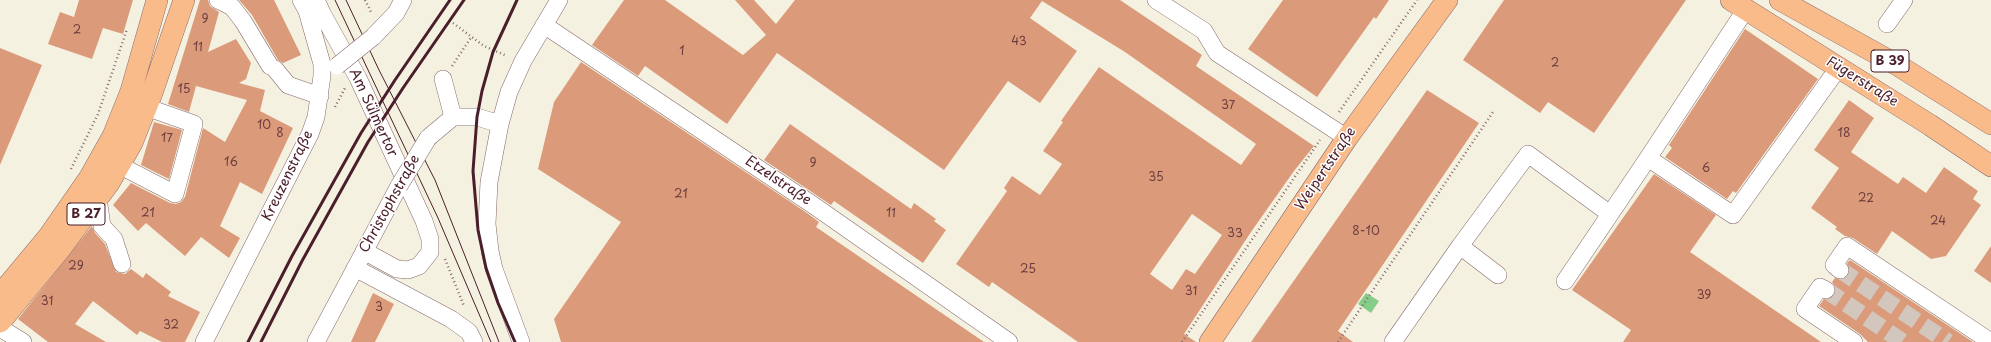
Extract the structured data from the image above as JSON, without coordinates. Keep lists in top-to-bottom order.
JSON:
{
  "streets": {
    "main road": [
      "B 39",
      "Fügerstraße",
      "Weipertstraße",
      "B 27"
    ],
    "street": [
      "Am Sülmertor",
      "Kreuzenstraße",
      "Etzelstraße",
      "Christophstraße"
    ]
  },
  "crossings": [
    ["Am Sülmertor", "Kreuzenstraße"],
    ["Am Sülmertor", "Christophstraße"]
  ],
  "house_numbers": [
    "9",
    "2",
    "43",
    "11",
    "1",
    "2",
    "15",
    "37",
    "10",
    "8",
    "18",
    "17",
    "16",
    "9",
    "6",
    "35",
    "21",
    "22",
    "21",
    "11",
    "24",
    "8-10",
    "33",
    "29",
    "25",
    "31",
    "39",
    "31",
    "3",
    "32"
  ]
}
